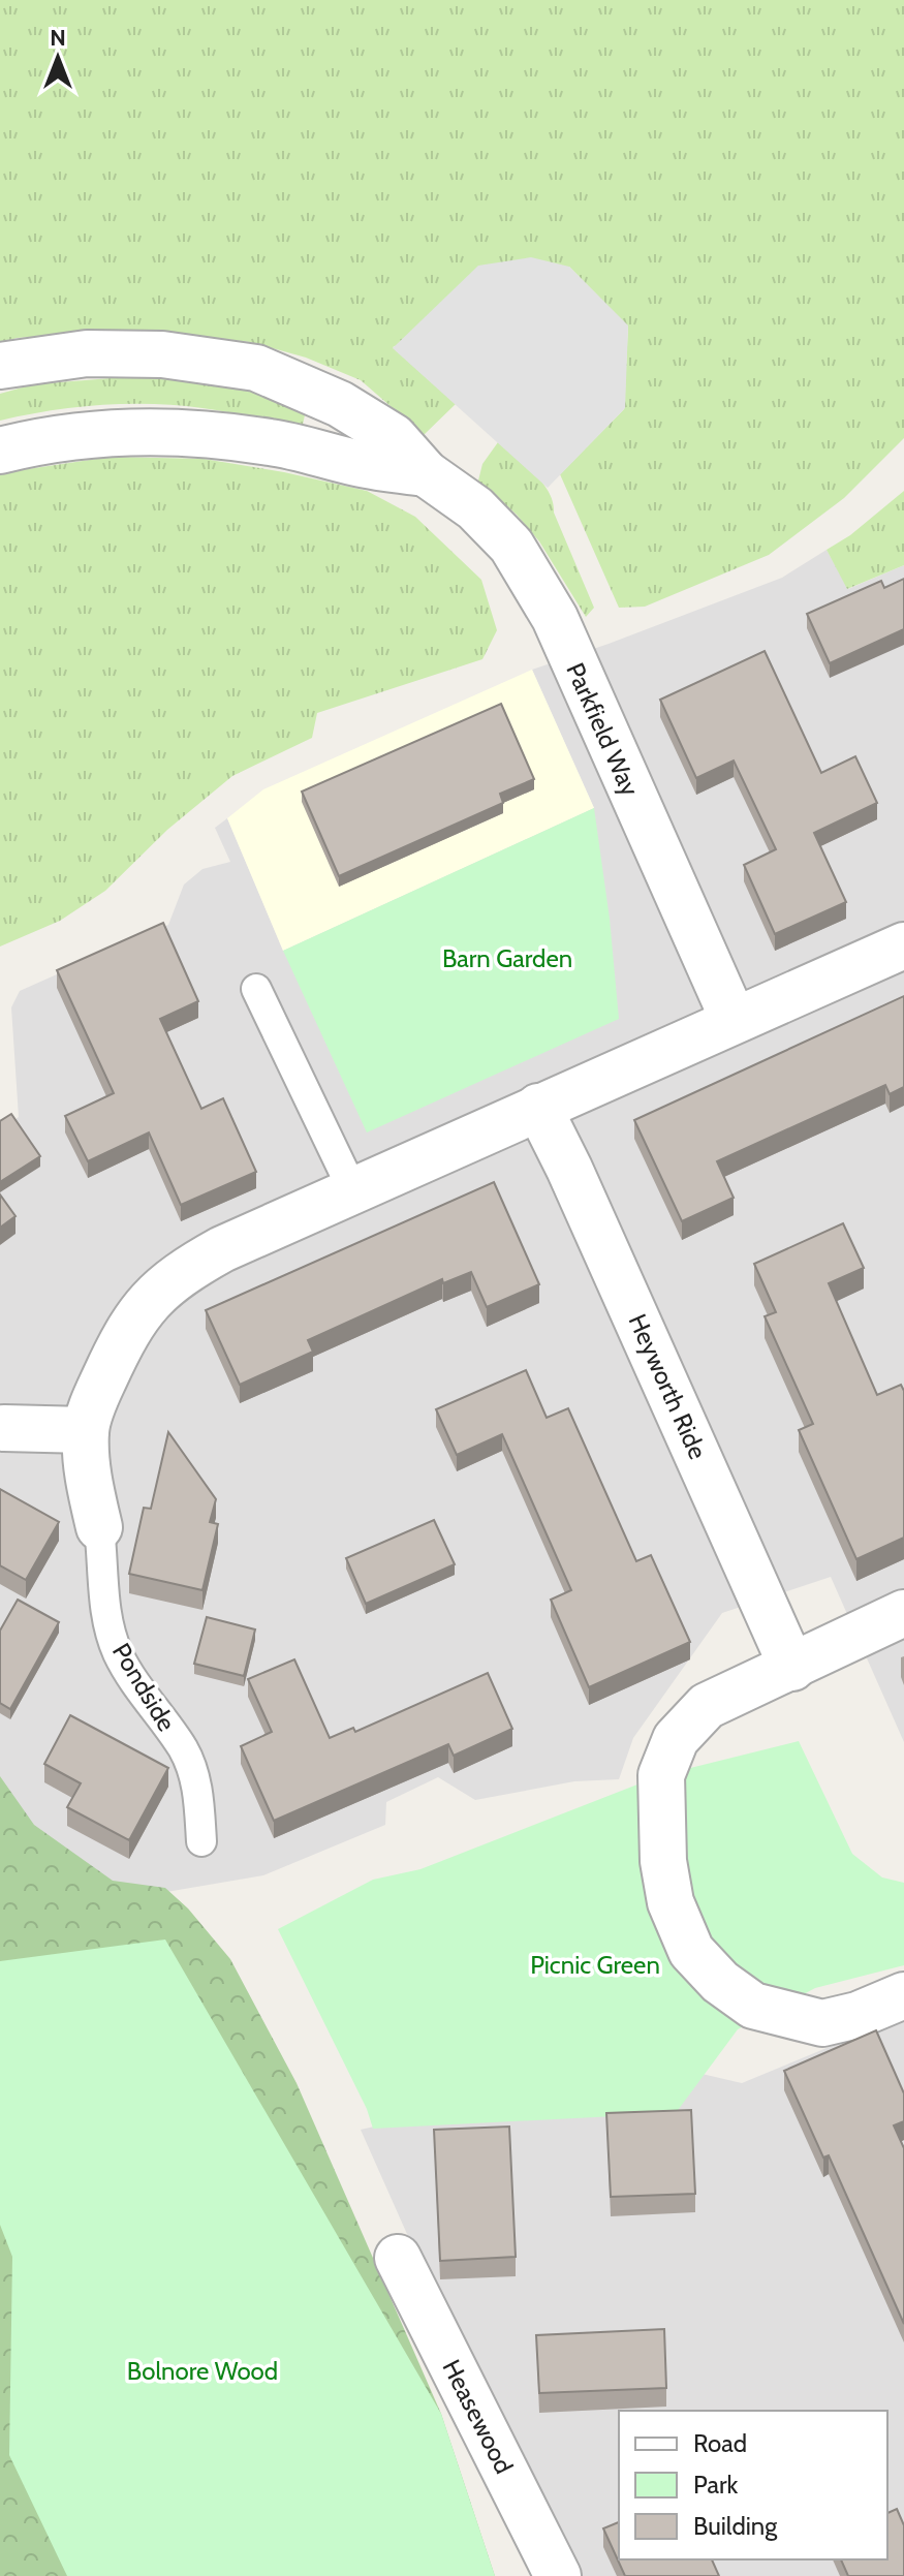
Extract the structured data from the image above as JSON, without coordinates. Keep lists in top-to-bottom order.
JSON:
{
  "streets": {
    "street": [
      "Parkfield Way",
      "Heyworth Ride",
      "Pondside",
      "Heasewood"
    ]
  },
  "crossings": [
    ["Heyworth Ride", "Pondside"]
  ],
  "parks": ["Barn Garden", "Picnic Green", "Bolnore Wood"],
  "legend": ["Road", "Park", "Building"],
  "north": "top"
}
